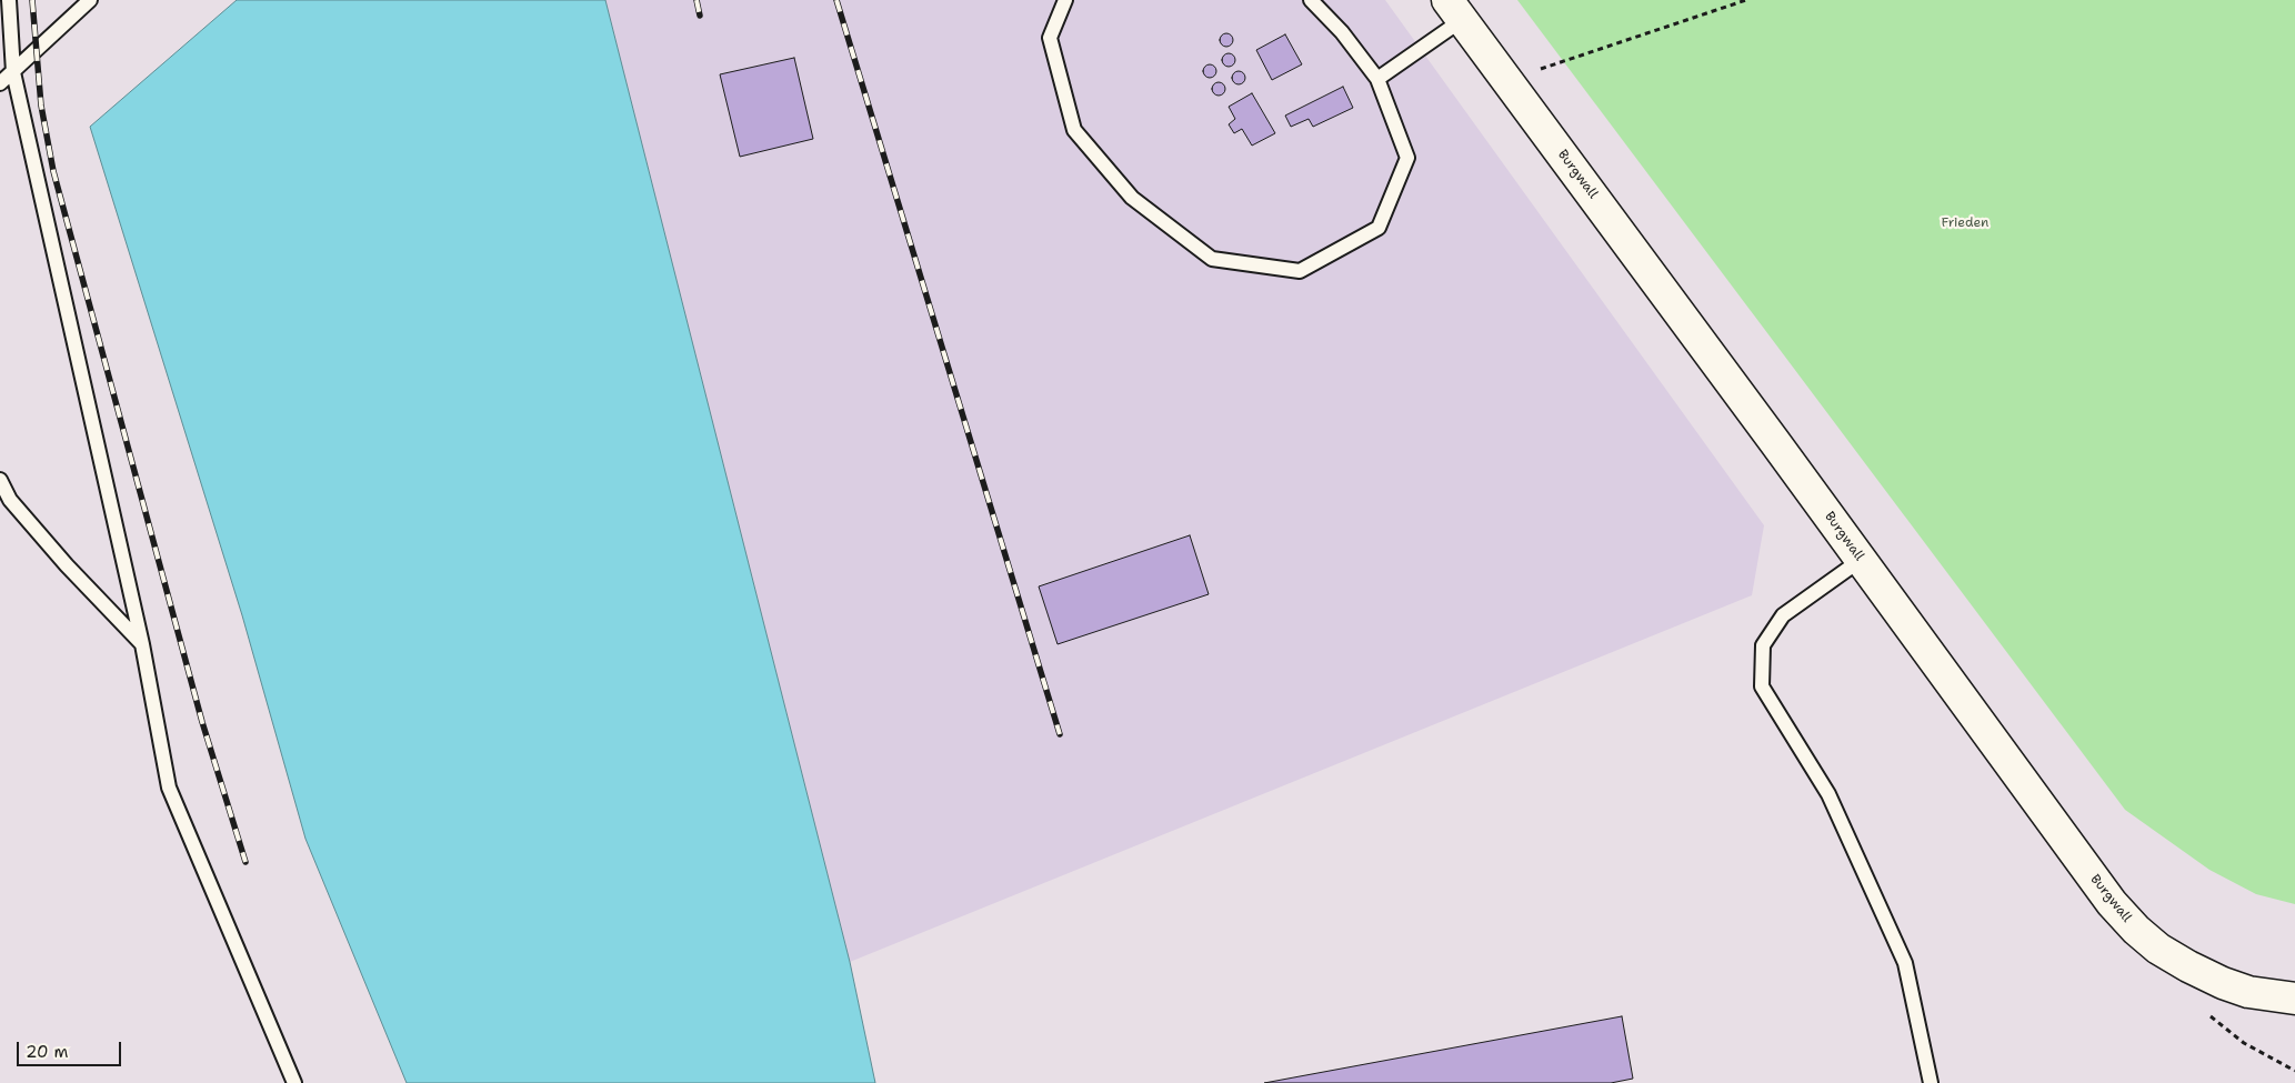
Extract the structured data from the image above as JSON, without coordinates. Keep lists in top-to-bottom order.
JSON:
{
  "streets": {
    "street": ["Burgwall"]
  },
  "parks": ["Frieden"],
  "scale_bar": "20 m"
}
